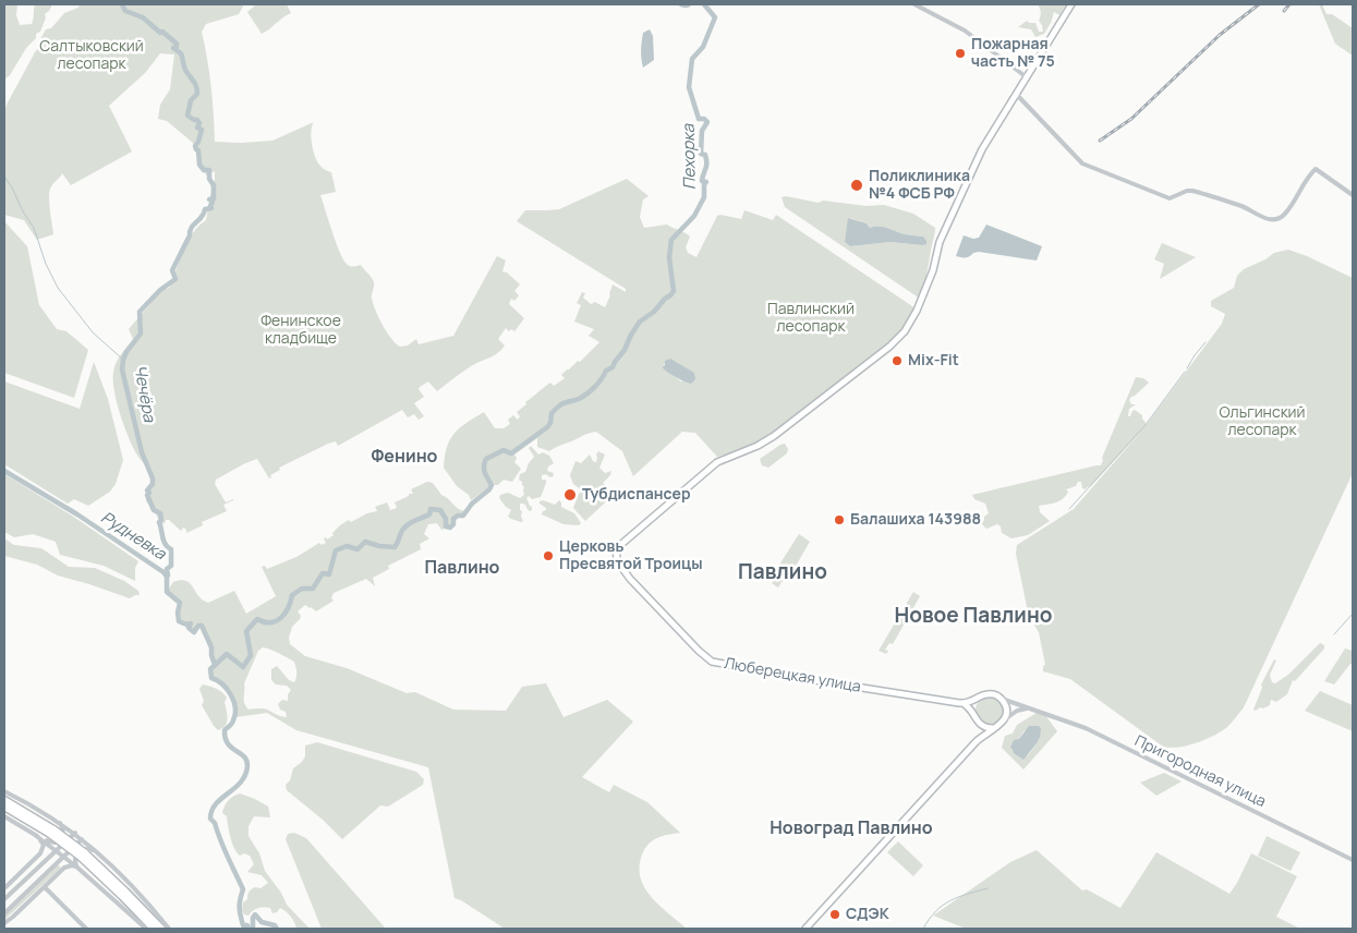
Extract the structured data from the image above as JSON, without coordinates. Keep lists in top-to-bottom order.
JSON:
{
  "streets": {
    "main road": ["Люберецкая улица"],
    "street": ["Пригородная улица"]
  },
  "districts": [
    "Фенино",
    "Павлино",
    "Павлино",
    "Новое Павлино",
    "Новоград Павлино"
  ],
  "water": ["Пехорка", "Чечёра", "Рудневка"],
  "parks": [
    "Салтыковский лесопарк",
    "Павлинский лесопарк",
    "Фенинское кладбище",
    "Ольгинский лесопарк"
  ],
  "places": [
    "Пожарная часть № 75",
    "Поликлиника №4 ФСБ РФ",
    "Mix-Fit",
    "Тубдиспансер",
    "Балашиха 143988",
    "Церковь Пресвятой Троицы",
    "СДЭК"
  ]
}
